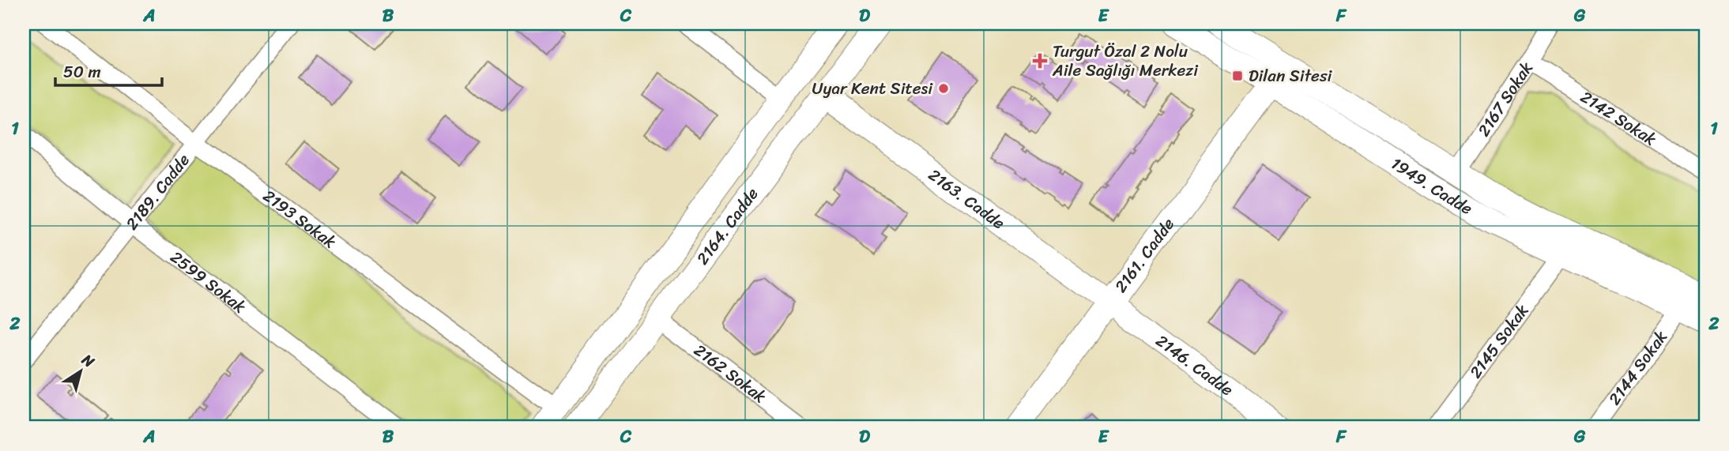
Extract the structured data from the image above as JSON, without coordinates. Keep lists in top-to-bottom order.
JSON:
{
  "streets": {
    "street": [
      "2167 Sokak",
      "2142 Sokak",
      "1949. Cadde",
      "2189. Cadde",
      "2163. Cadde",
      "2193 Sokak",
      "2164. Cadde",
      "2161. Cadde",
      "2599 Sokak",
      "2145 Sokak",
      "2146. Cadde",
      "2144 Sokak",
      "2162 Sokak"
    ]
  },
  "crossings": [
    ["2167 Sokak", "2142 Sokak"],
    ["2167 Sokak", "1949. Cadde"],
    ["1949. Cadde", "2161. Cadde"],
    ["1949. Cadde", "2145 Sokak"],
    ["1949. Cadde", "2144 Sokak"],
    ["2189. Cadde", "2193 Sokak"],
    ["2189. Cadde", "2599 Sokak"],
    ["2163. Cadde", "2164. Cadde"],
    ["2163. Cadde", "2161. Cadde"],
    ["2163. Cadde", "2146. Cadde"],
    ["2193 Sokak", "2164. Cadde"],
    ["2164. Cadde", "2162 Sokak"],
    ["2161. Cadde", "2146. Cadde"]
  ],
  "places": {
    "health": ["Turgut Özal 2 Nolu Aile Sağlığı Merkezi"],
    "transit": ["Dilan Sitesi"],
    "other": ["Uyar Kent Sitesi"]
  },
  "scale_bar": "50 m",
  "north": "top right",
  "grid": {
    "columns": [
      "A",
      "B",
      "C",
      "D",
      "E",
      "F",
      "G"
    ],
    "rows": ["1", "2"]
  }
}
